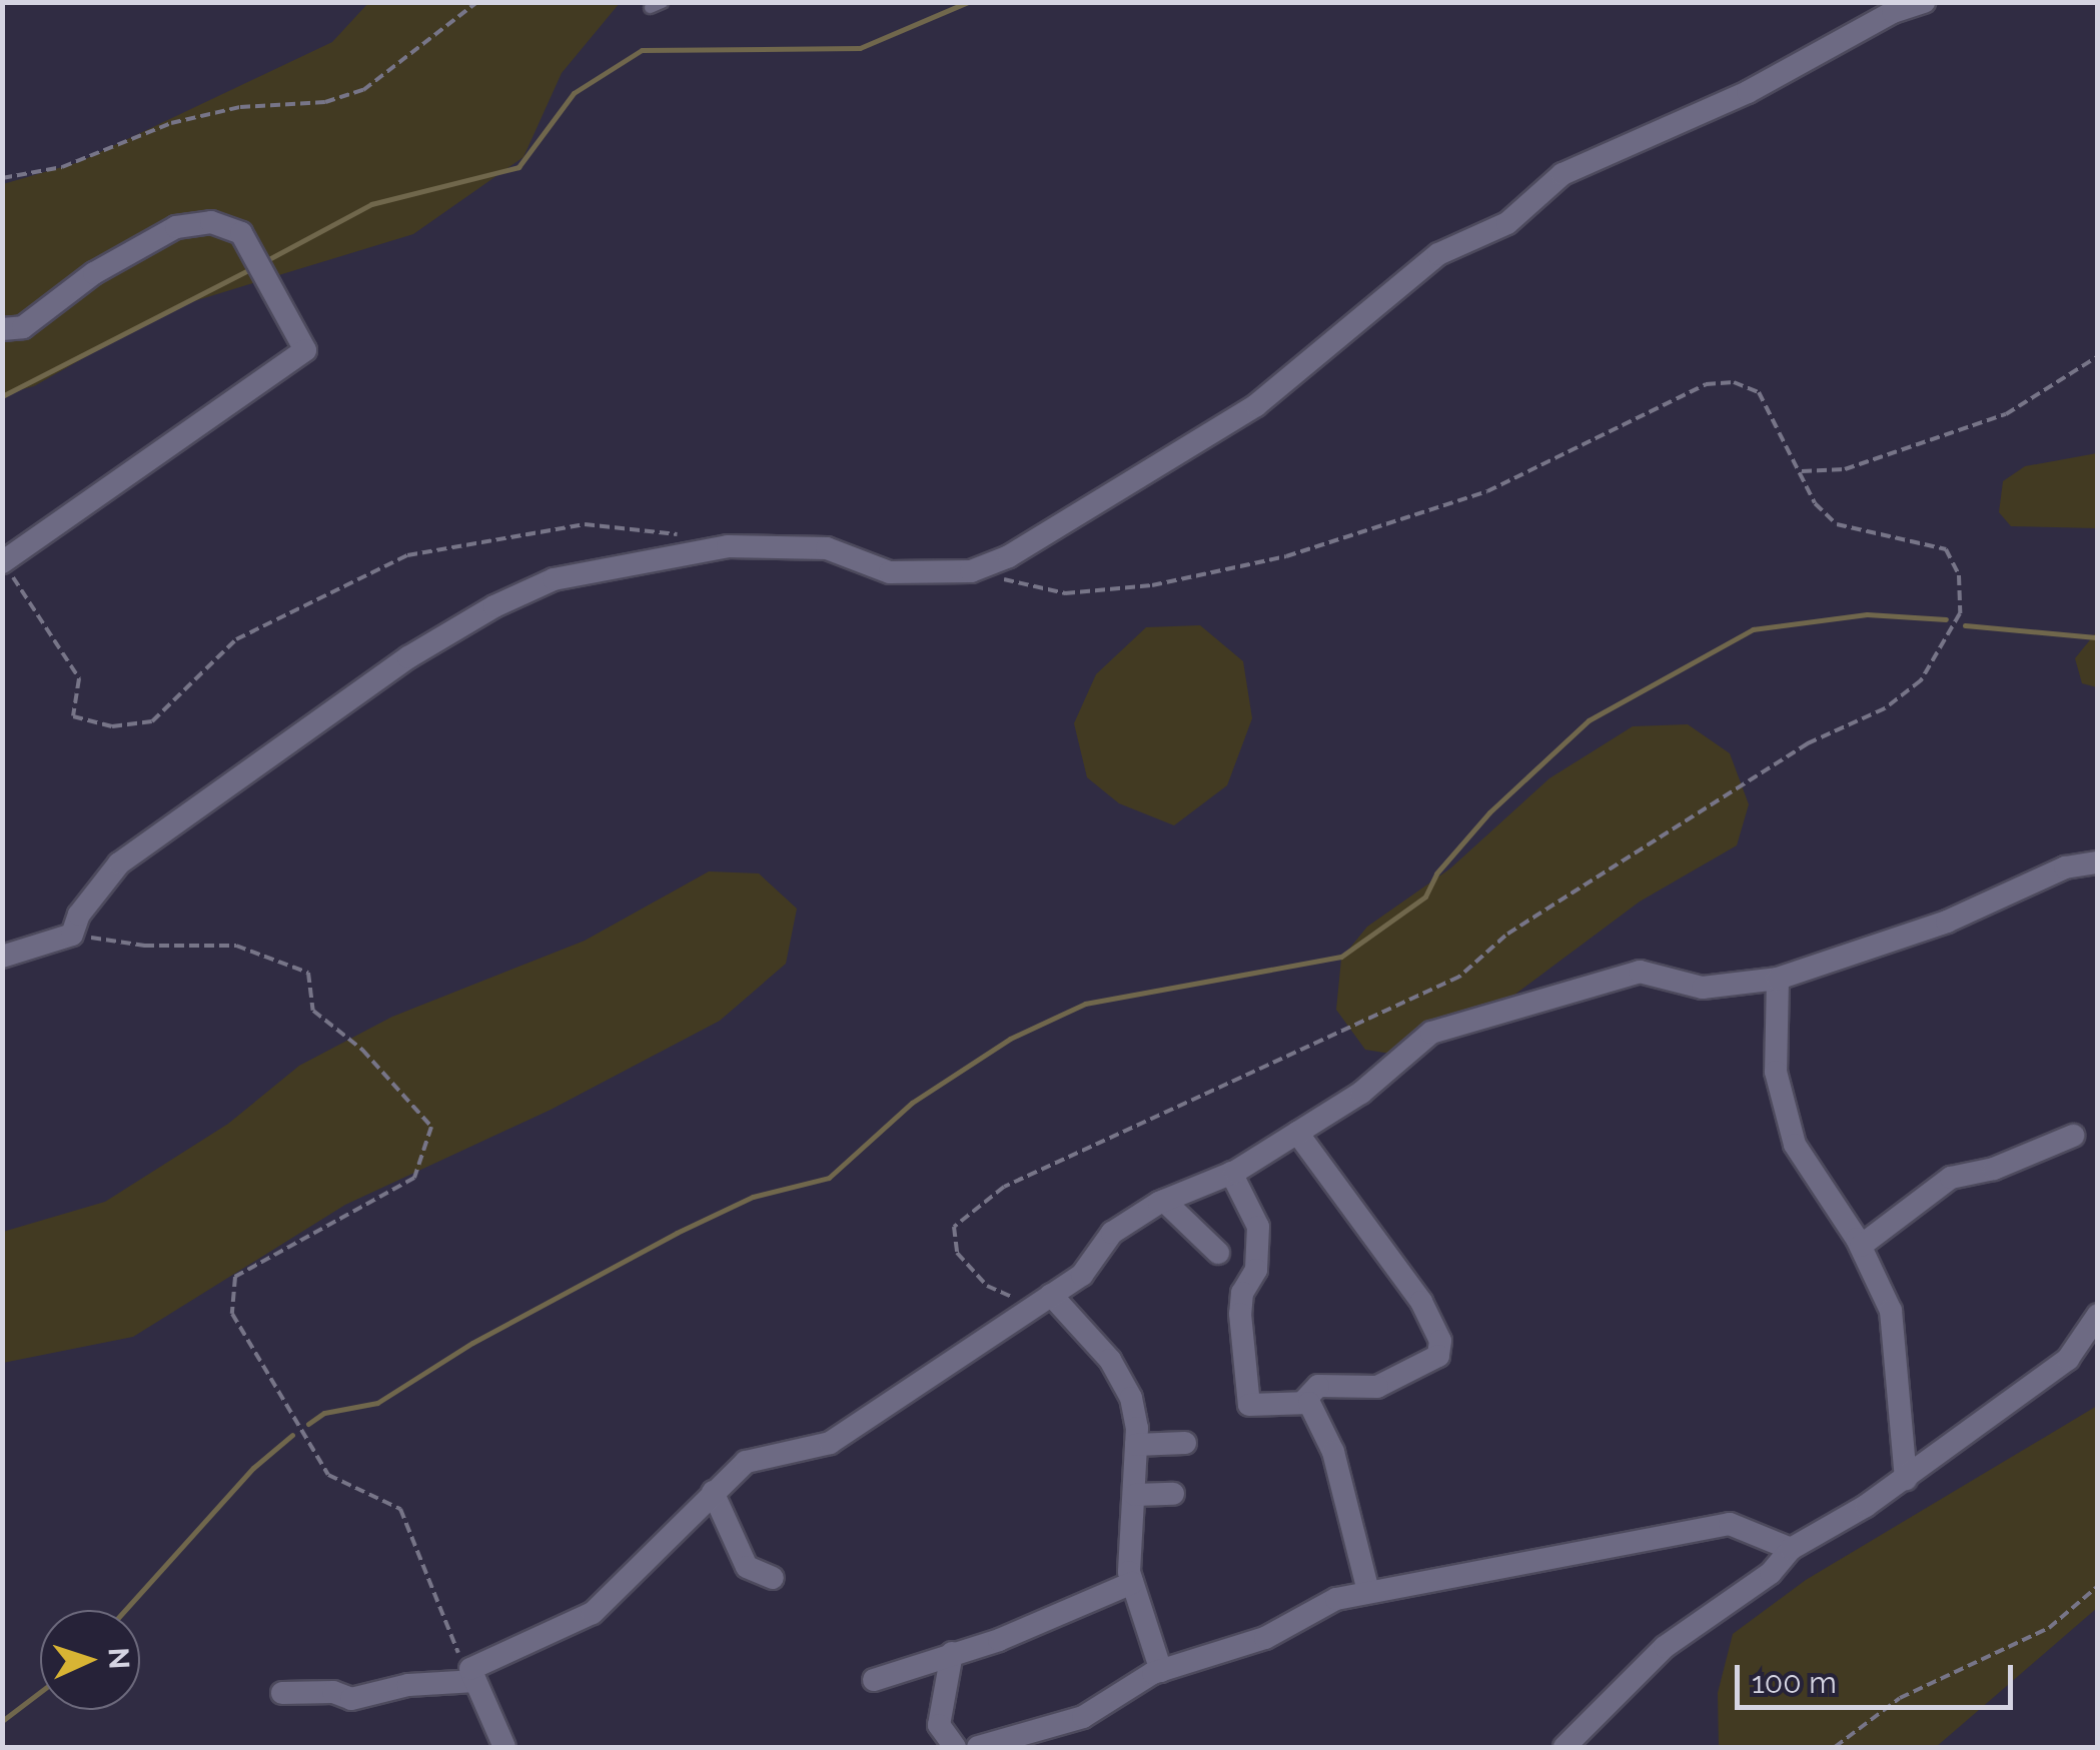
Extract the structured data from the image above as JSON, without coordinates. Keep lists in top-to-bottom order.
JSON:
{
  "scale_bar": "100 m",
  "north": "right"
}
